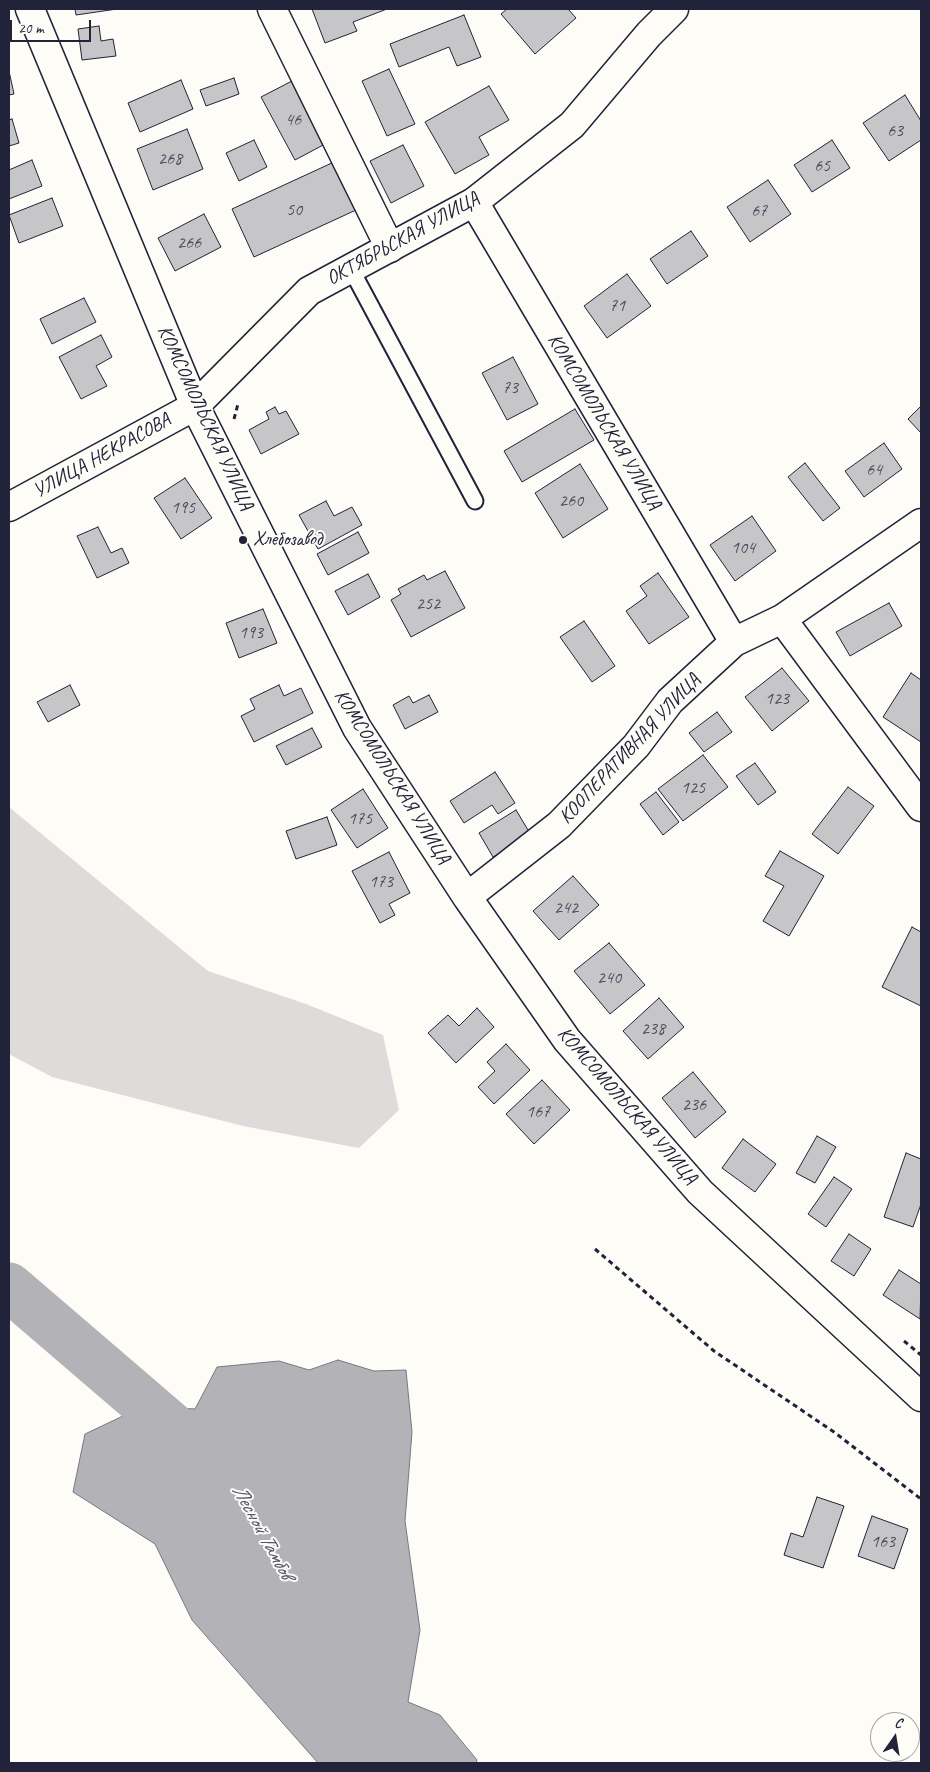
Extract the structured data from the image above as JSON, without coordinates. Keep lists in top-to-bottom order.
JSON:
{
  "streets": {
    "street": [
      "ОКТЯБРЬСКАЯ УЛИЦА",
      "КОМСОМОЛЬСКАЯ УЛИЦА",
      "УЛИЦА НЕКРАСОВА",
      "КООПЕРАТИВНАЯ УЛИЦА"
    ]
  },
  "crossings": [
    ["ОКТЯБРЬСКАЯ УЛИЦА", "КОМСОМОЛЬСКАЯ УЛИЦА"],
    ["ОКТЯБРЬСКАЯ УЛИЦА", "УЛИЦА НЕКРАСОВА"],
    ["КОМСОМОЛЬСКАЯ УЛИЦА", "УЛИЦА НЕКРАСОВА"],
    ["КОМСОМОЛЬСКАЯ УЛИЦА", "КООПЕРАТИВНАЯ УЛИЦА"]
  ],
  "water": ["Лесной Тамбов"],
  "places": ["Хлебозавод"],
  "house_numbers": [
    "46",
    "63",
    "268",
    "65",
    "50",
    "67",
    "266",
    "71",
    "73",
    "64",
    "260",
    "195",
    "104",
    "252",
    "193",
    "123",
    "125",
    "175",
    "173",
    "242",
    "240",
    "238",
    "236",
    "167",
    "163"
  ],
  "scale_bar": "20 m",
  "north": "top"
}
